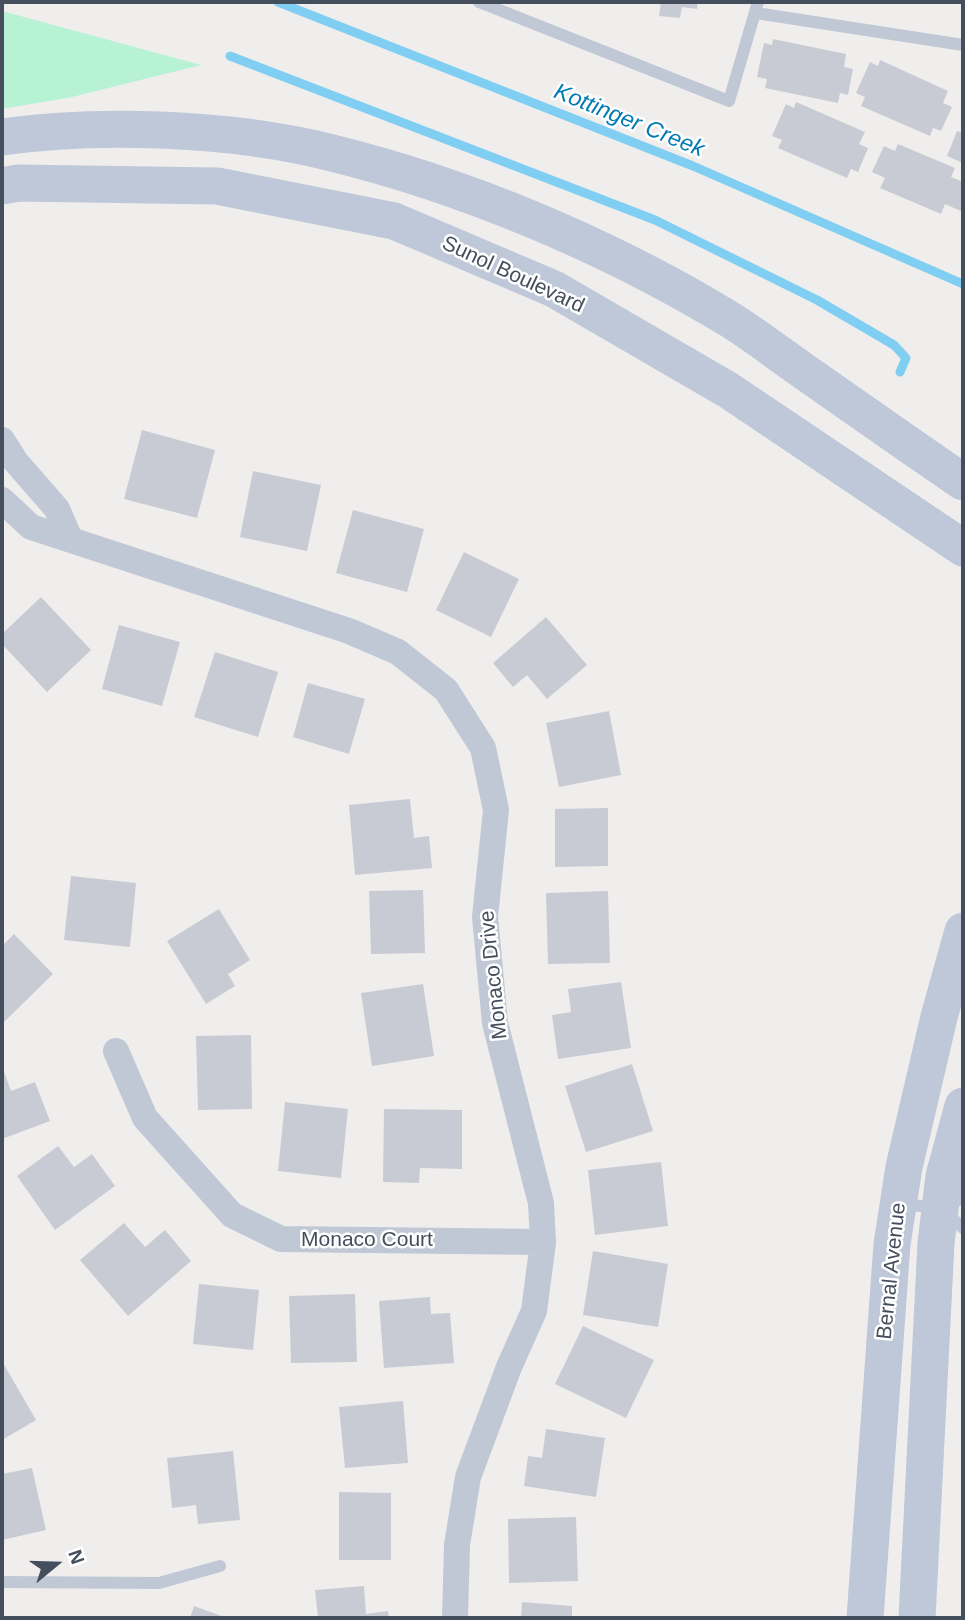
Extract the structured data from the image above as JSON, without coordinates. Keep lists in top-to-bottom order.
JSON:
{
  "streets": {
    "main road": ["Sunol Boulevard", "Bernal Avenue"],
    "street": ["Monaco Drive", "Monaco Court"]
  },
  "crossings": [
    ["Monaco Drive", "Monaco Court"]
  ],
  "water": ["Kottinger Creek"],
  "north": "right"
}
